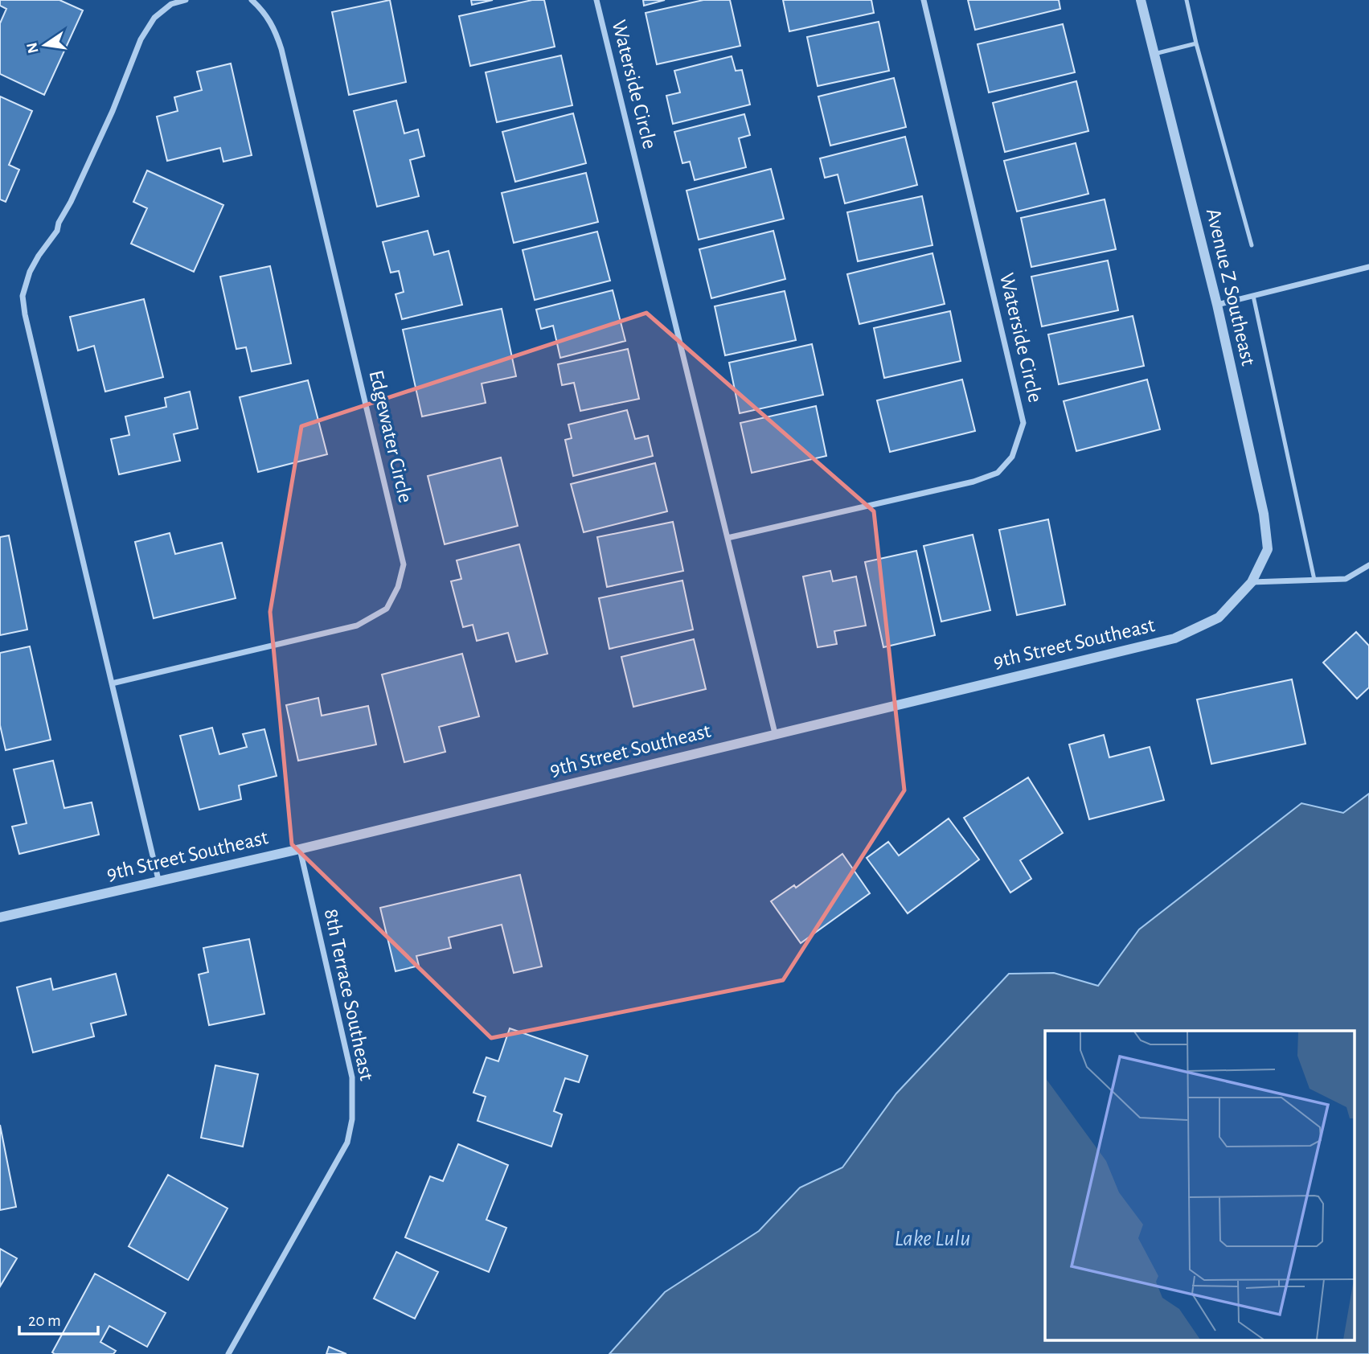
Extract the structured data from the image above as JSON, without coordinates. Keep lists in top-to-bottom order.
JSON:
{
  "streets": {
    "street": [
      "Waterside Circle",
      "Avenue Z Southeast",
      "Edgewater Circle",
      "9th Street Southeast",
      "8th Terrace Southeast"
    ]
  },
  "crossings": [
    ["Waterside Circle", "9th Street Southeast"],
    ["Avenue Z Southeast", "9th Street Southeast"],
    ["9th Street Southeast", "8th Terrace Southeast"]
  ],
  "water": ["Lake Lulu"],
  "scale_bar": "20 m",
  "north": "left"
}
